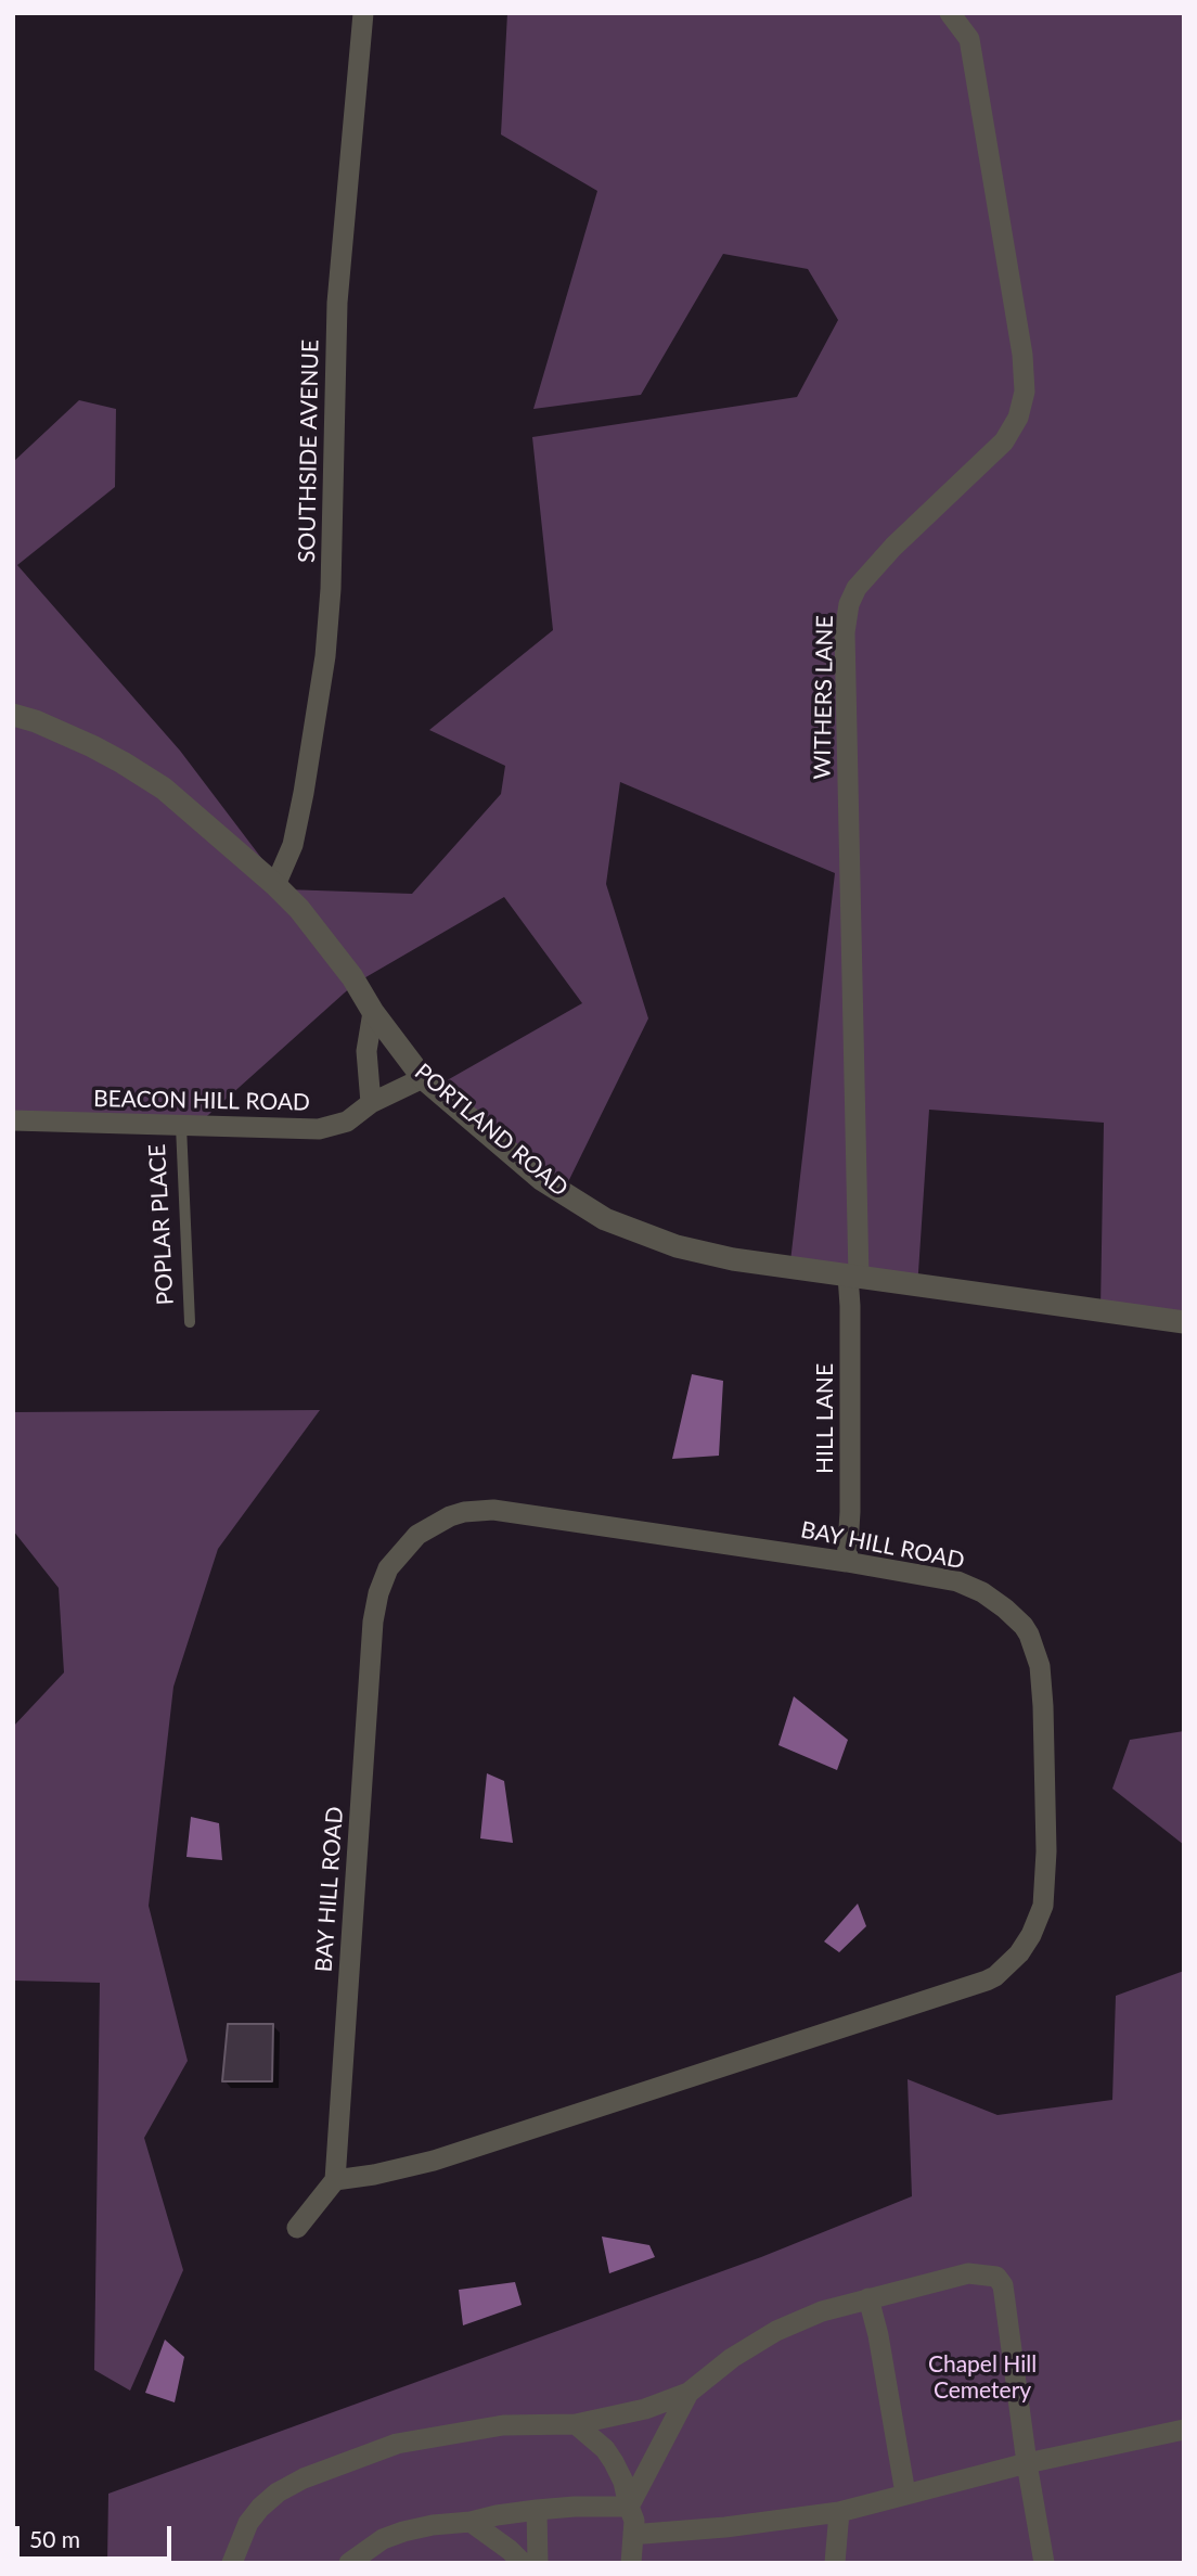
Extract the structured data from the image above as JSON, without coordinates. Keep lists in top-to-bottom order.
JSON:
{
  "streets": {
    "street": [
      "SOUTHSIDE AVENUE",
      "WITHERS LANE",
      "BEACON HILL ROAD",
      "PORTLAND ROAD",
      "HILL LANE",
      "BAY HILL ROAD"
    ],
    "lane": ["POPLAR PLACE"]
  },
  "crossings": [
    ["SOUTHSIDE AVENUE", "PORTLAND ROAD"],
    ["WITHERS LANE", "PORTLAND ROAD"],
    ["WITHERS LANE", "HILL LANE"],
    ["BEACON HILL ROAD", "PORTLAND ROAD"],
    ["BEACON HILL ROAD", "POPLAR PLACE"],
    ["PORTLAND ROAD", "HILL LANE"],
    ["HILL LANE", "BAY HILL ROAD"]
  ],
  "parks": ["Chapel Hill Cemetery"],
  "scale_bar": "50 m"
}
